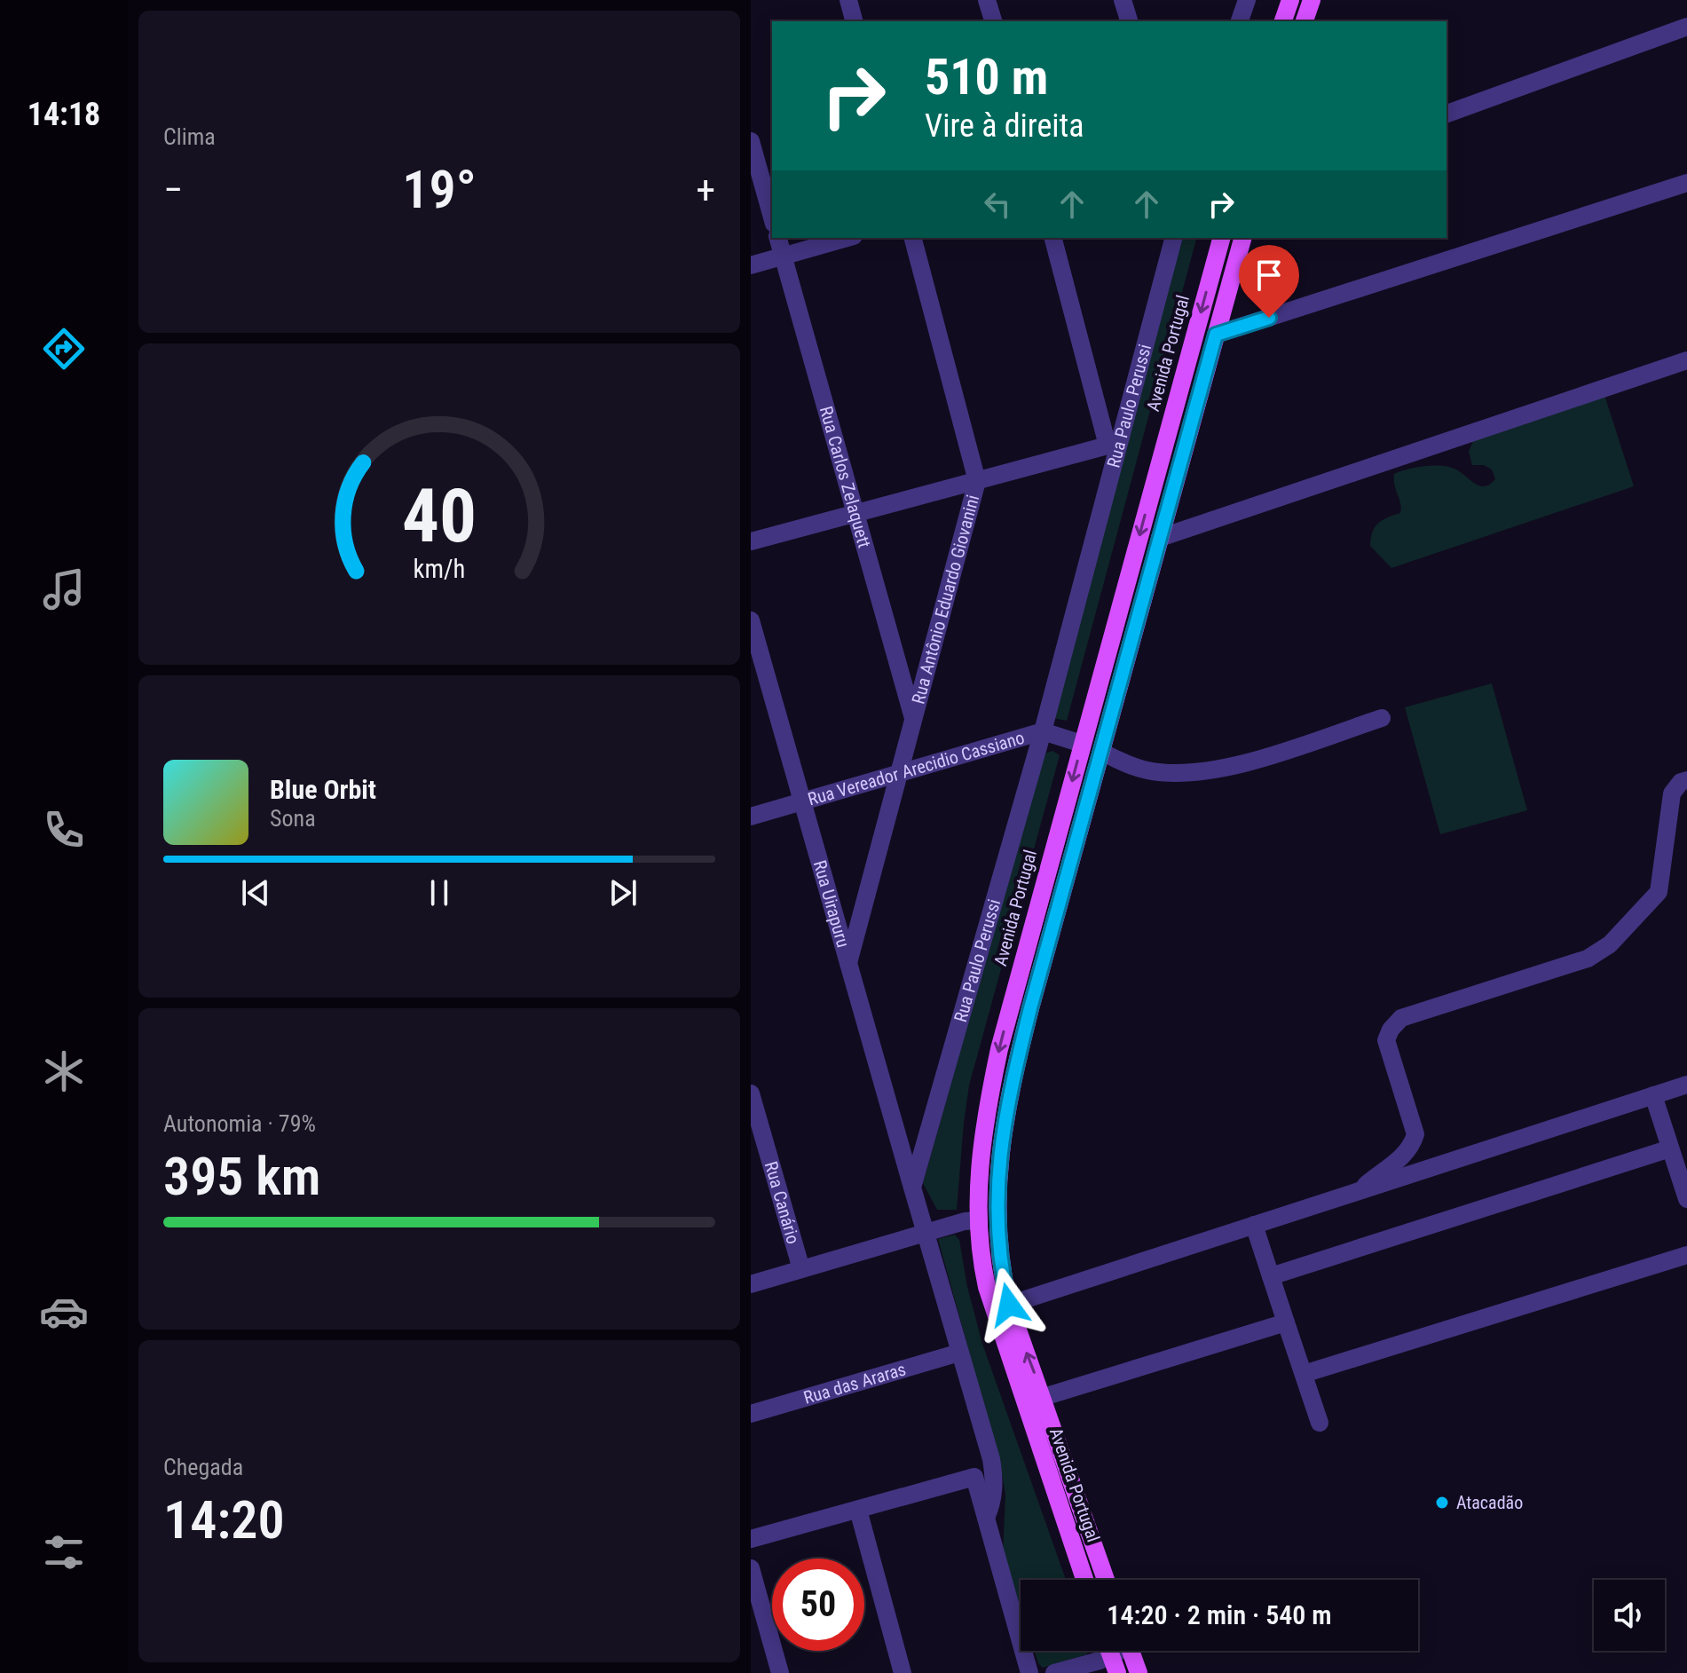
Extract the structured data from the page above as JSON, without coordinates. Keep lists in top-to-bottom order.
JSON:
{
  "streets": {
    "main road": ["Avenida Portugal"],
    "street": [
      "Rua Paulo Perussi",
      "Rua Carlos Zelaquett",
      "Rua Antônio Eduardo Giovanini",
      "Rua Vereador Arecidio Cassiano",
      "Rua Uirapuru",
      "Rua Canário",
      "Rua das Araras"
    ]
  },
  "crossings": [
    ["Avenida Portugal", "Rua Vereador Arecidio Cassiano"],
    ["Rua Paulo Perussi", "Rua Vereador Arecidio Cassiano"],
    ["Rua Paulo Perussi", "Rua Uirapuru"],
    ["Rua Carlos Zelaquett", "Rua Antônio Eduardo Giovanini"],
    ["Rua Antônio Eduardo Giovanini", "Rua Vereador Arecidio Cassiano"],
    ["Rua Antônio Eduardo Giovanini", "Rua Uirapuru"],
    ["Rua Vereador Arecidio Cassiano", "Rua Uirapuru"]
  ],
  "places": ["Atacadão"],
  "page": {
    "tabs": "14:18",
    "tile": [
      "Clima",
      ["Autonomia · 79%", "395 km"],
      ["Chegada", "14:20"]
    ],
    "turn": ["510 m", "Vire à direita"],
    "heat": ["−", "19°", "+"],
    "song": ["Blue Orbit", "Sona"],
    "limit": "50",
    "trip": "14:20 · 2 min · 540 m",
    "gauge": ["40", "km/h"]
  }
}
